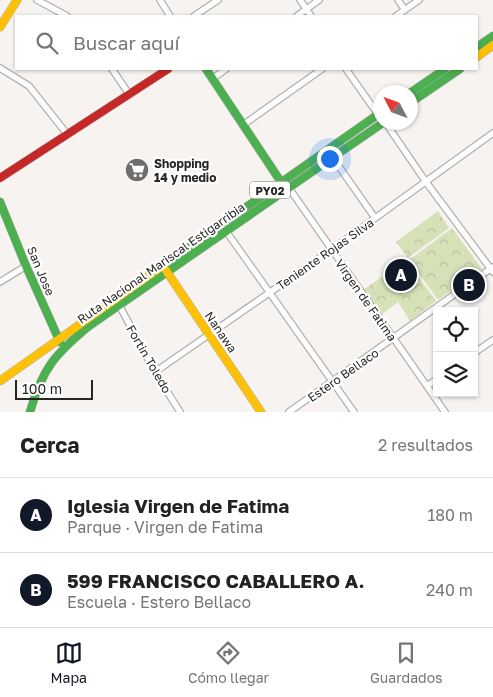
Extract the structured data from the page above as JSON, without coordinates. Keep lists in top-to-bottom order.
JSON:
{
  "streets": {
    "main road": [
      "PY02",
      "Ruta Nacional Mariscal Estigarribia",
      "San Jose",
      "Nanawa"
    ],
    "street": [
      "Teniente Rojas Silva",
      "Virgen de Fatima",
      "Fortin Toledo",
      "Estero Bellaco"
    ]
  },
  "crossings": [
    ["PY02", "Ruta Nacional Mariscal Estigarribia"],
    ["PY02", "San Jose"],
    ["Teniente Rojas Silva", "Virgen de Fatima"],
    ["Teniente Rojas Silva", "Nanawa"],
    ["Teniente Rojas Silva", "Fortin Toledo"],
    ["Ruta Nacional Mariscal Estigarribia", "San Jose"],
    ["Ruta Nacional Mariscal Estigarribia", "Virgen de Fatima"],
    ["Ruta Nacional Mariscal Estigarribia", "Nanawa"],
    ["Ruta Nacional Mariscal Estigarribia", "Fortin Toledo"],
    ["Virgen de Fatima", "Estero Bellaco"]
  ],
  "places": {
    "supermarket": ["Shopping 14 y medio"]
  },
  "scale_bar": "100 m",
  "north": "top left",
  "page": {
    "search": "Buscar aquí",
    "pins": ["A", "B"],
    "scale": "100 m",
    "heading": ["Cerca", "2 resultados"],
    "list": [
      {
        "mark": "A",
        "name": "Iglesia Virgen de Fatima",
        "note": "Parque · Virgen de Fatima",
        "value": "180 m"
      },
      {
        "mark": "B",
        "name": "599 FRANCISCO CABALLERO A.",
        "note": "Escuela · Estero Bellaco",
        "value": "240 m"
      }
    ],
    "nav": ["Mapa", "Cómo llegar", "Guardados"]
  }
}
